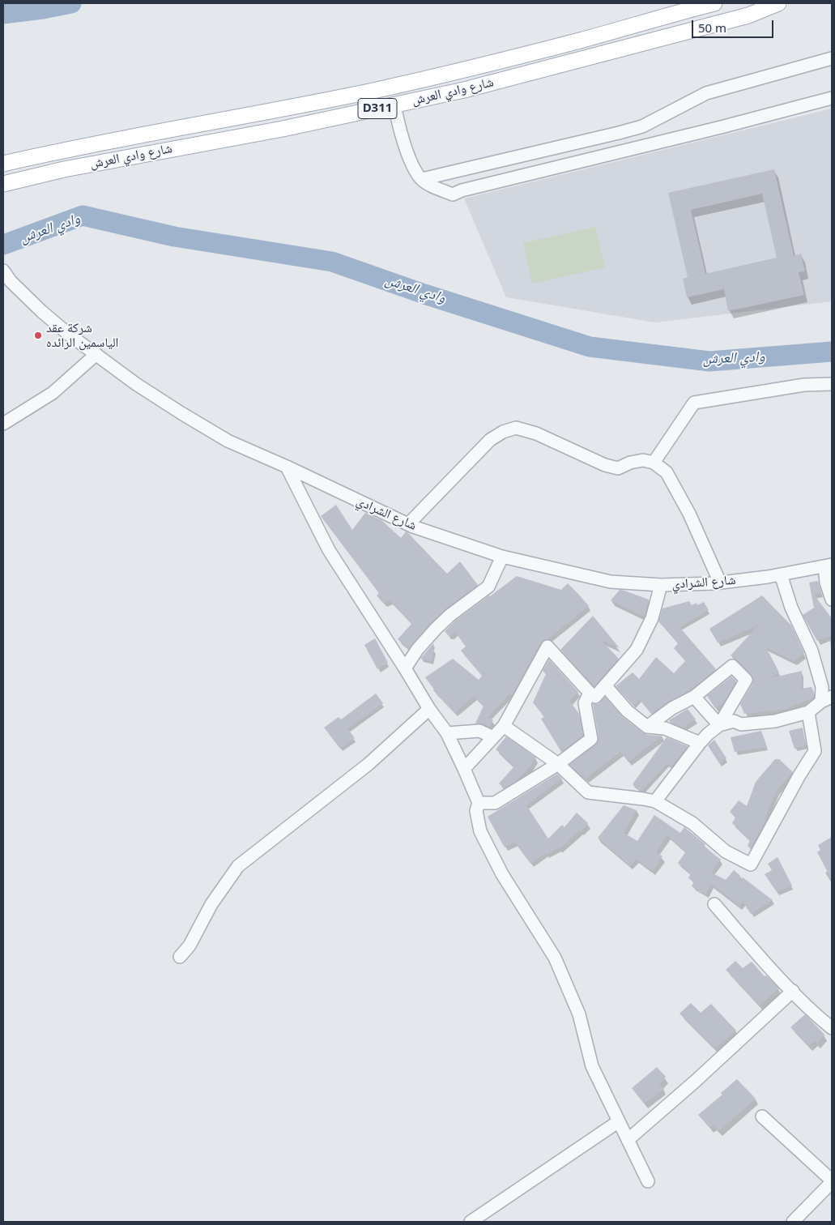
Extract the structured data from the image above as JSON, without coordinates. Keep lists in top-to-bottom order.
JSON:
{
  "streets": {
    "main road": ["شارع وادي العرش", "D311"],
    "street": ["شارع الشرادي"]
  },
  "water": ["وادي العرش"],
  "places": ["شرکة عقد الیاسمین الرائدہ"],
  "scale_bar": "50 m"
}
